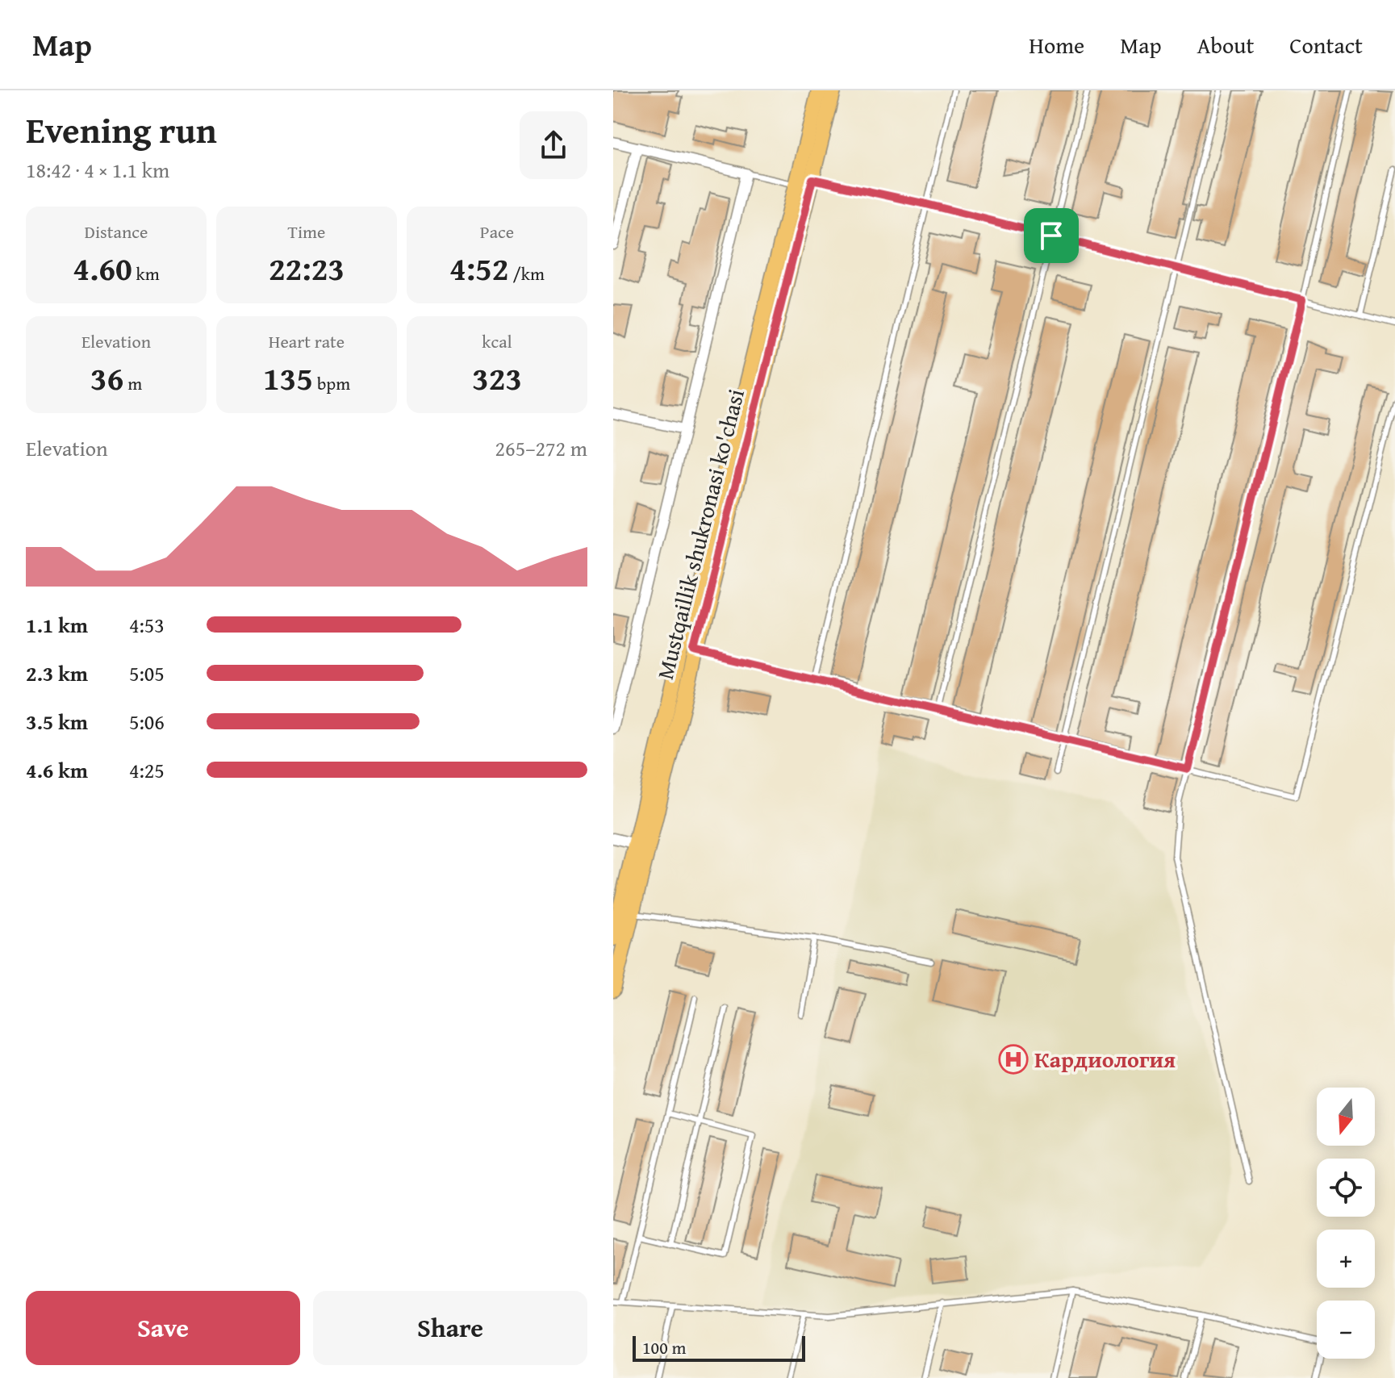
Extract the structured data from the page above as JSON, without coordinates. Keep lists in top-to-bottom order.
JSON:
{
  "streets": {
    "main road": ["Mustqaillik shukronasi ko'chasi"]
  },
  "places": {
    "hospital": ["Кардиология"]
  },
  "scale_bar": "100 m",
  "north": "bottom",
  "page": {
    "header": "Map",
    "nav": [
      "Home",
      "Map",
      "About",
      "Contact"
    ],
    "heading": ["Evening run", "18:42 · 4 × 1.1 km"],
    "stats": [
      ["Distance", "4.60 km"],
      ["Time", "22:23"],
      ["Pace", "4:52 /km"],
      ["Elevation", "36 m"],
      ["Heart rate", "135 bpm"],
      ["kcal", "323"]
    ],
    "chart": ["Elevation", "265–272 m"],
    "list": [
      {
        "name": "1.1 km",
        "note": "4:53"
      },
      {
        "name": "2.3 km",
        "note": "5:05"
      },
      {
        "name": "3.5 km",
        "note": "5:06"
      },
      {
        "name": "4.6 km",
        "note": "4:25"
      }
    ],
    "map_buttons": ["+", "−"],
    "buttons": ["Save", "Share"],
    "scale": "100 m"
  }
}
